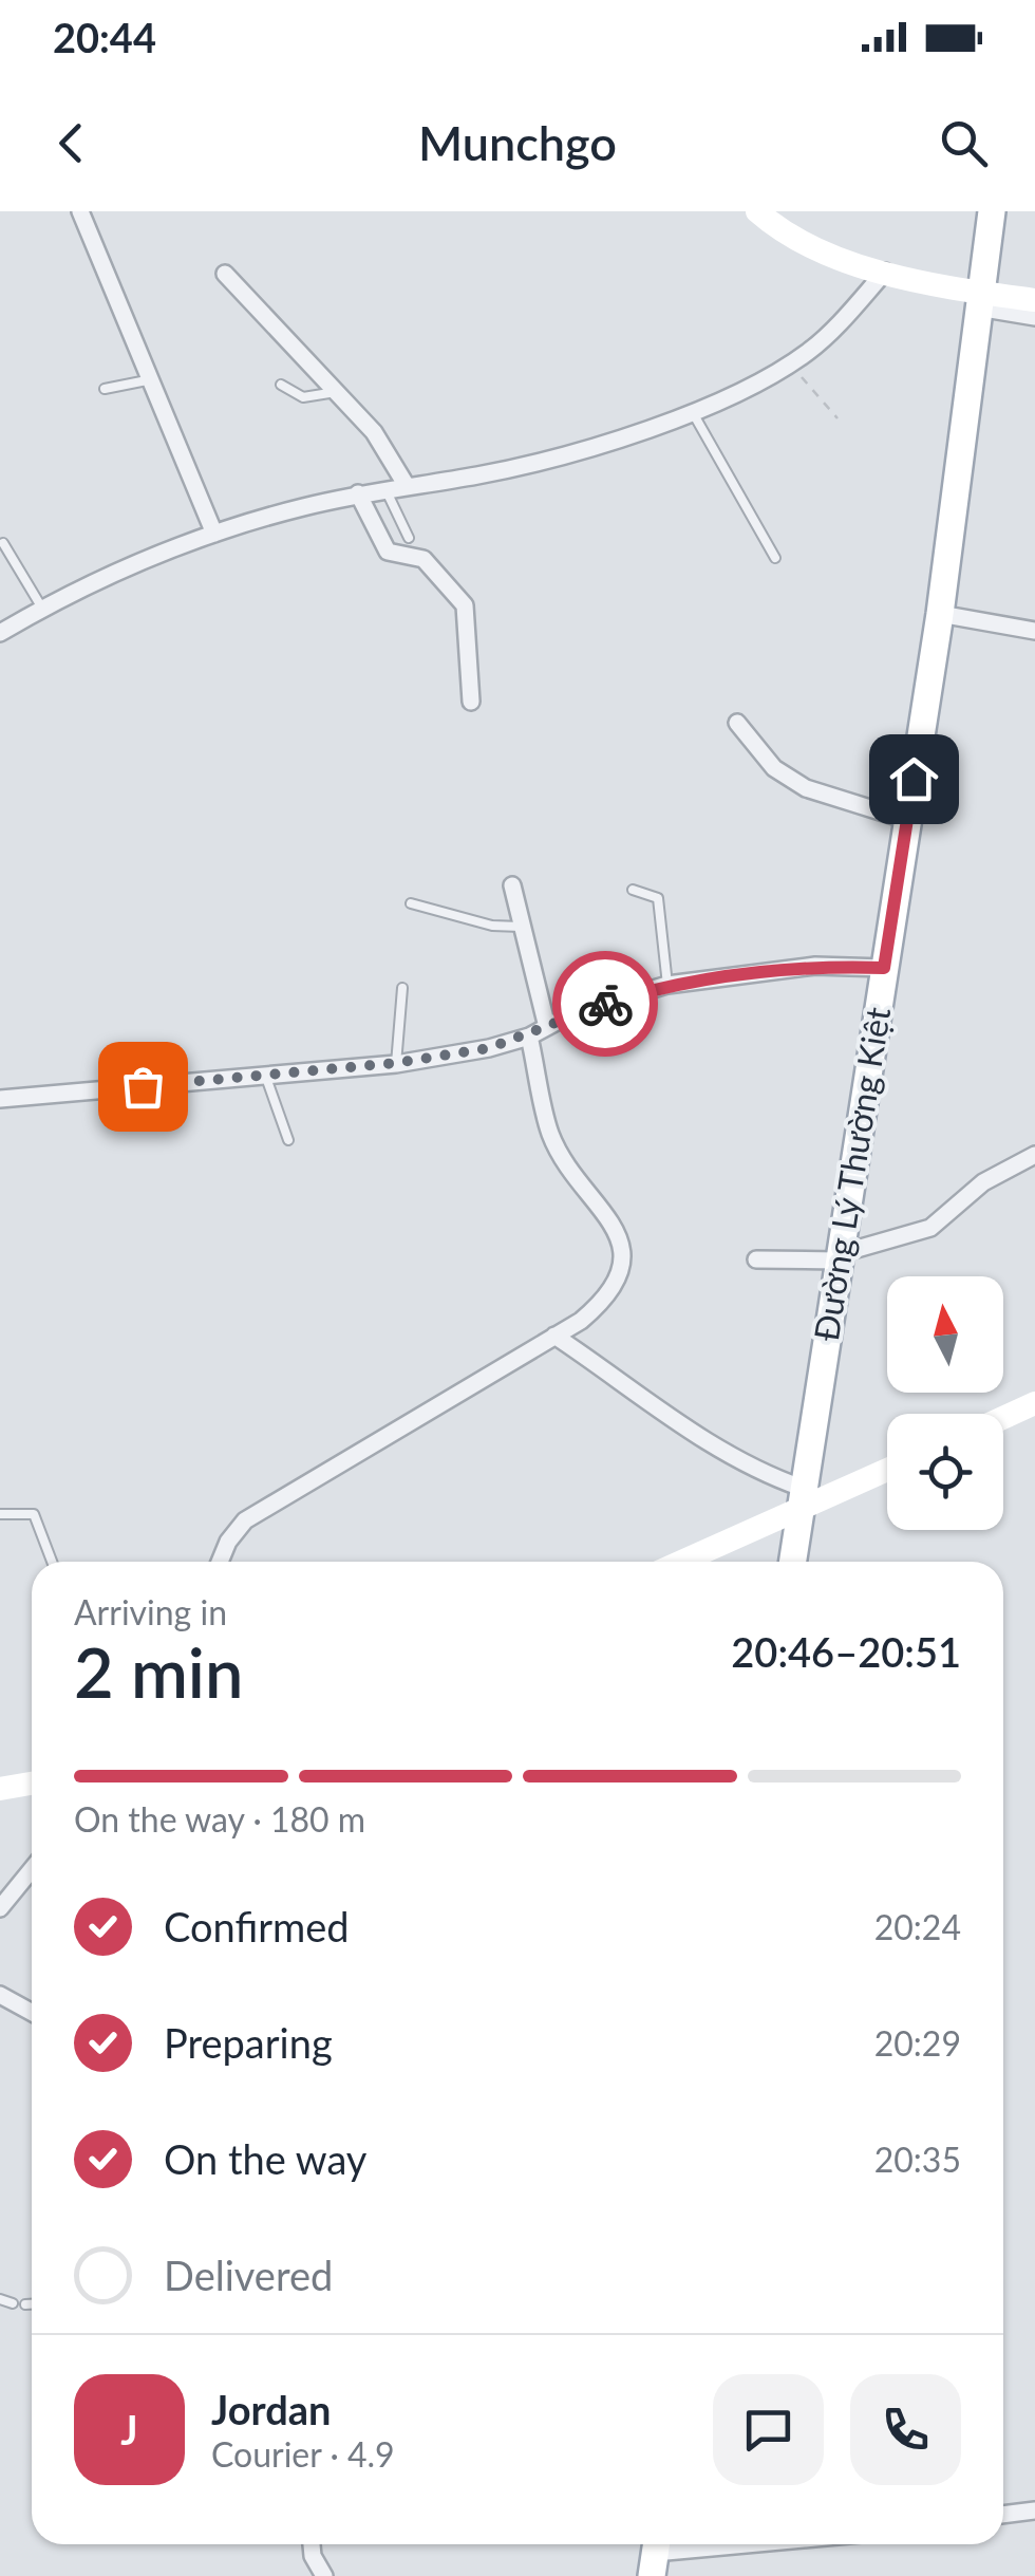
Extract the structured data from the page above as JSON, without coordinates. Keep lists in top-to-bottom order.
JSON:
{
  "streets": {
    "main road": ["Đường Lý Thường Kiệt"]
  },
  "north": "top",
  "page": {
    "status": "20:44",
    "header": "Munchgo",
    "heading": ["2 min", "Arriving in", "20:46–20:51"],
    "panel": ["Jordan", "Courier · 4.9"],
    "bar": "On the way · 180 m",
    "list": [
      ["Confirmed", "20:24"],
      ["Preparing", "20:29"],
      ["On the way", "20:35"],
      "Delivered"
    ],
    "round": "J"
  }
}
